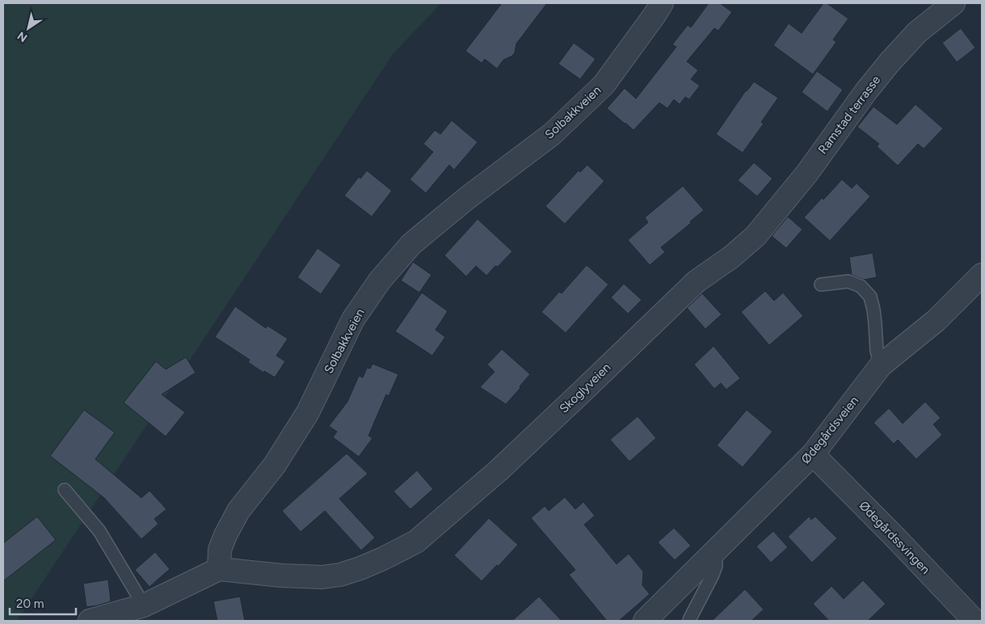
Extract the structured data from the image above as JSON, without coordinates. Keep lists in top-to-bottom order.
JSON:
{
  "streets": {
    "street": [
      "Solbakkveien",
      "Ramstad terrasse",
      "Skoglyveien",
      "Ødegårdsveien",
      "Ødegårdssvingen"
    ]
  },
  "crossings": [
    ["Solbakkveien", "Skoglyveien"],
    ["Ramstad terrasse", "Skoglyveien"],
    ["Ødegårdsveien", "Ødegårdssvingen"]
  ],
  "scale_bar": "20 m",
  "north": "bottom left"
}
